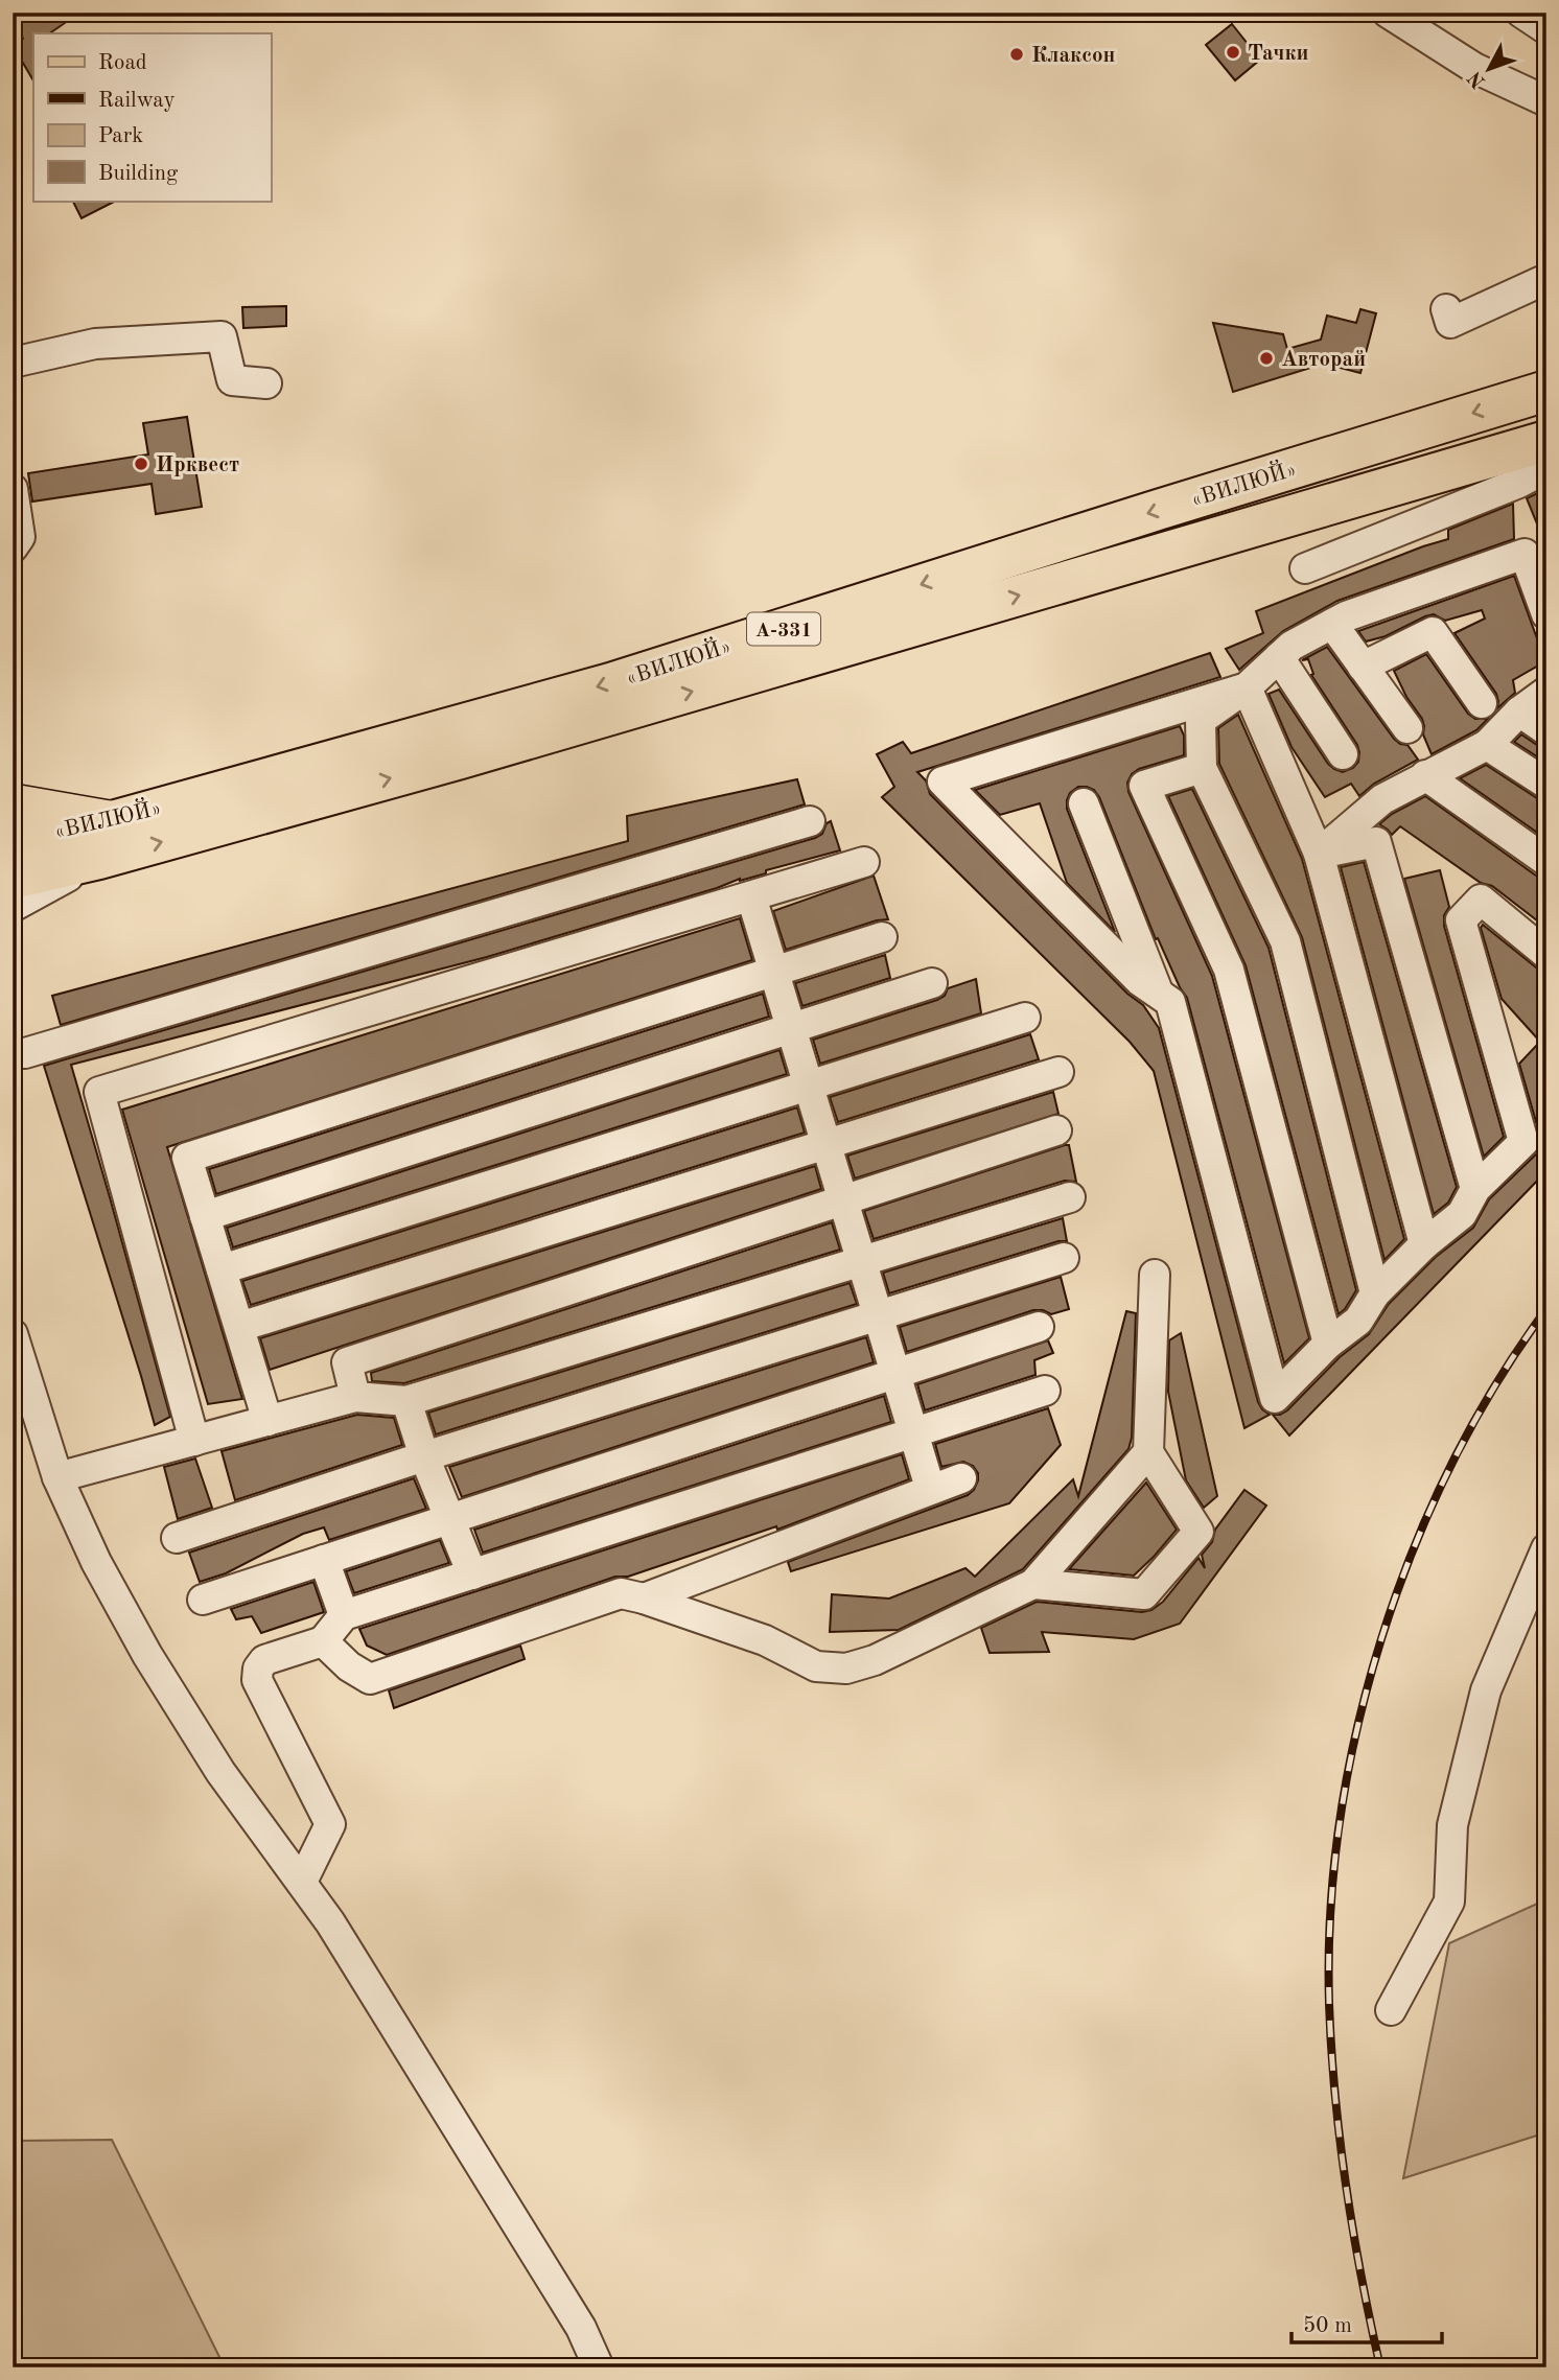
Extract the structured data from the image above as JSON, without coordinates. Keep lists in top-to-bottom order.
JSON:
{
  "streets": {
    "highway": ["«ВИЛЮЙ»", "А-331"]
  },
  "places": [
    "Тачки",
    "Клаксон",
    "Авторай",
    "Ирквест"
  ],
  "legend": [
    "Road",
    "Railway",
    "Park",
    "Building"
  ],
  "scale_bar": "50 m",
  "north": "bottom left"
}
